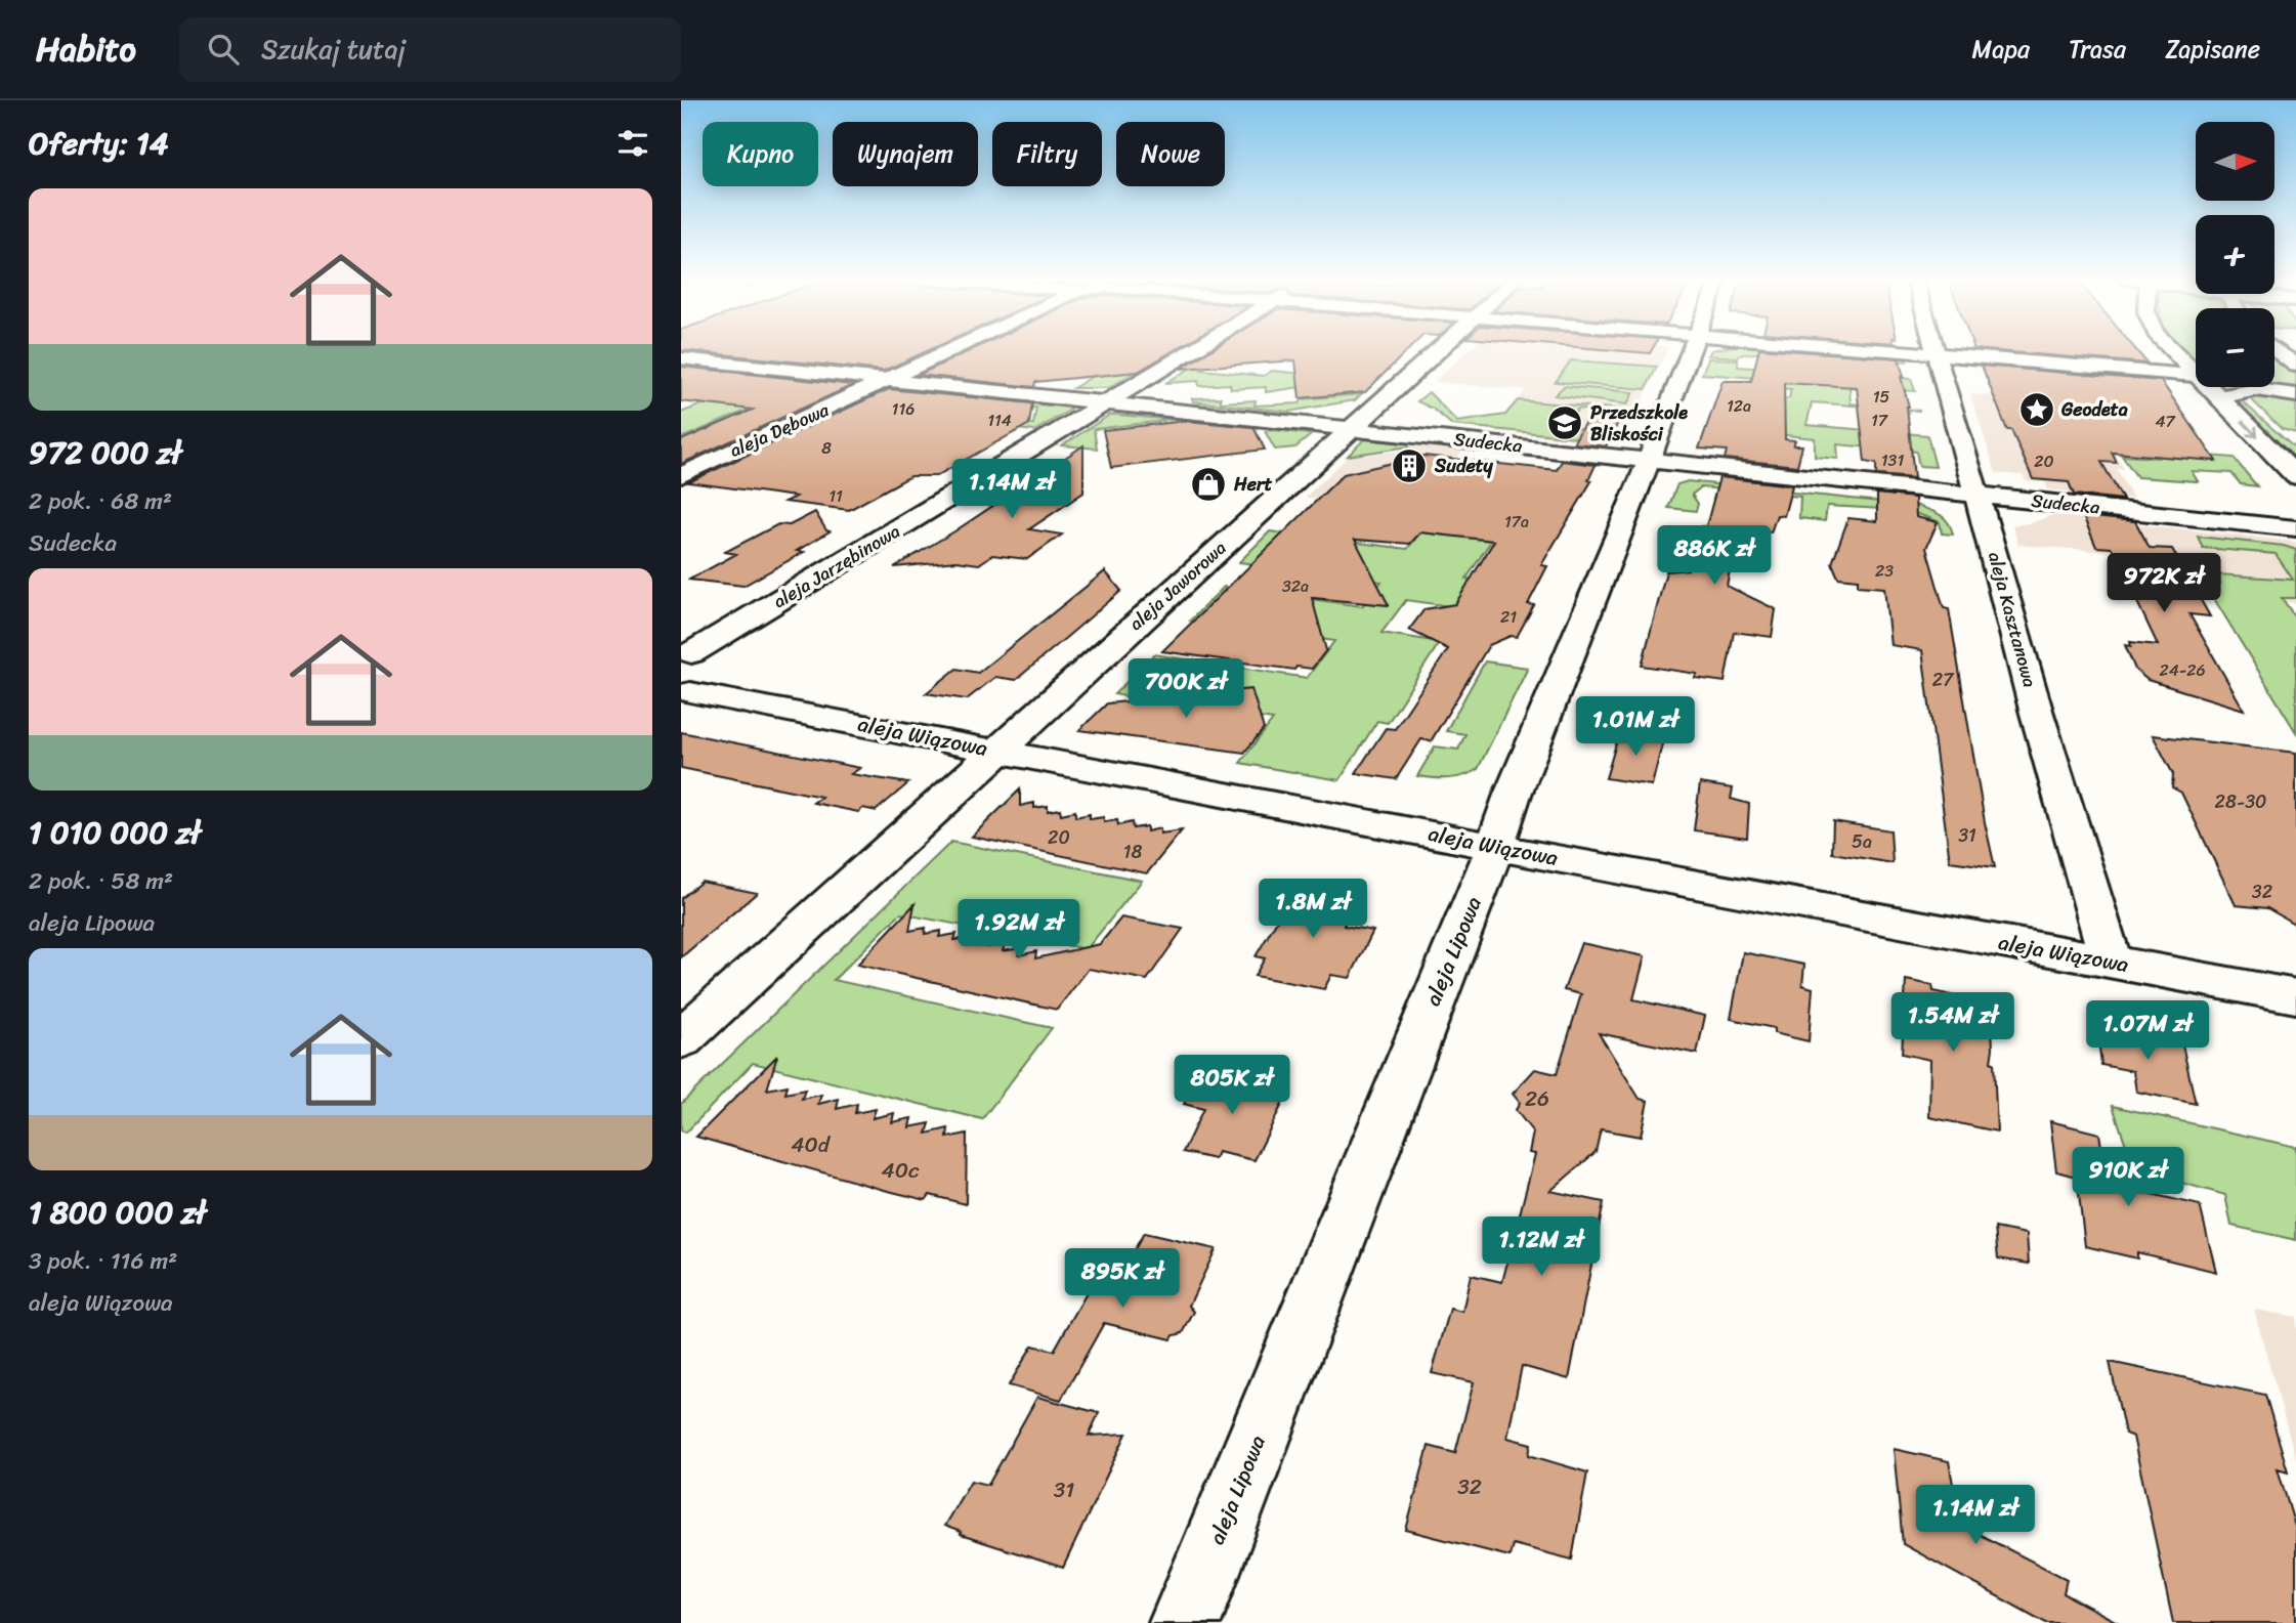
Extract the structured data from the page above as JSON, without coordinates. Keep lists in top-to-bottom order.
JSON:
{
  "streets": {
    "street": [
      "aleja Dębowa",
      "Sudecka",
      "aleja Jarzębinowa",
      "aleja Jaworowa",
      "aleja Kasztanowa",
      "aleja Wiązowa",
      "aleja Lipowa"
    ]
  },
  "crossings": [
    ["aleja Dębowa", "Sudecka"],
    ["aleja Dębowa", "aleja Kasztanowa"],
    ["Sudecka", "aleja Jarzębinowa"],
    ["Sudecka", "aleja Jaworowa"],
    ["Sudecka", "aleja Kasztanowa"],
    ["Sudecka", "aleja Lipowa"],
    ["aleja Jaworowa", "aleja Wiązowa"],
    ["aleja Kasztanowa", "aleja Wiązowa"],
    ["aleja Wiązowa", "aleja Lipowa"]
  ],
  "places": {
    "place": ["Geodeta"],
    "school or university": ["Przedszkole Bliskości"],
    "building": ["Sudety"],
    "shop": ["Hert"]
  },
  "house_numbers": [
    "15",
    "12a",
    "116",
    "114",
    "17",
    "47",
    "8",
    "131",
    "20",
    "11",
    "17a",
    "23",
    "32a",
    "21",
    "24-26",
    "27",
    "28-30",
    "31",
    "20",
    "5a",
    "18",
    "32",
    "26",
    "40d",
    "40c",
    "32",
    "31"
  ],
  "north": "right",
  "page": {
    "header": "Habito",
    "search": "Szukaj tutaj",
    "nav": ["Mapa", "Trasa", "Zapisane"],
    "heading": "Oferty: 14",
    "map_buttons": ["+", "−"],
    "chip": [
      "Kupno",
      "Wynajem",
      "Filtry",
      "Nowe"
    ],
    "list": [
      {
        "name": "972 000 zł",
        "note": "2 pok. · 68 m² · Sudecka"
      },
      {
        "name": "1 010 000 zł",
        "note": "2 pok. · 58 m² · aleja Lipowa"
      },
      {
        "name": "1 800 000 zł",
        "note": "3 pok. · 116 m² · aleja Wiązowa"
      }
    ],
    "price": [
      "1.14M zł",
      "886K zł",
      "972K zł",
      "700K zł",
      "1.01M zł",
      "1.8M zł",
      "1.92M zł",
      "1.54M zł",
      "1.07M zł",
      "805K zł",
      "910K zł",
      "1.12M zł",
      "895K zł",
      "1.14M zł"
    ]
  }
}
